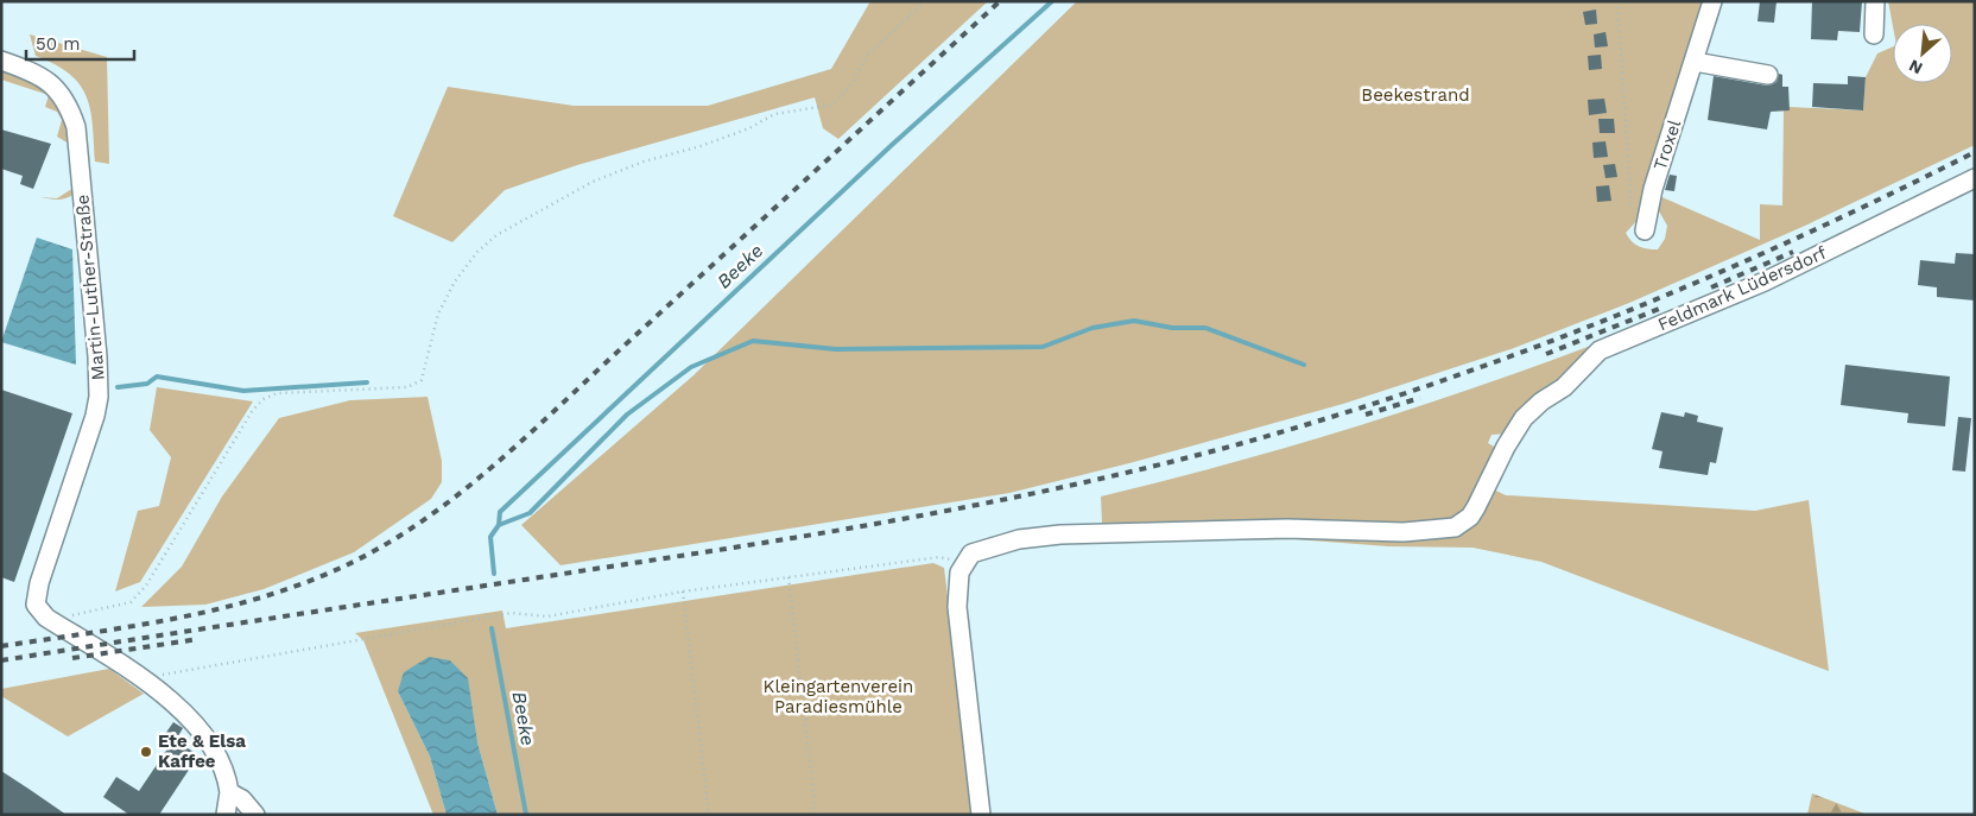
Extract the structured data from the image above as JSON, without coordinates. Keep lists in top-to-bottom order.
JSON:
{
  "streets": {
    "street": ["Troxel", "Martin-Luther-Straße", "Feldmark Lüdersdorf"]
  },
  "water": ["Beeke"],
  "parks": ["Beekestrand", "Kleingartenverein Paradiesmühle"],
  "places": ["Ete & Elsa Kaffee"],
  "scale_bar": "50 m",
  "north": "bottom left"
}
